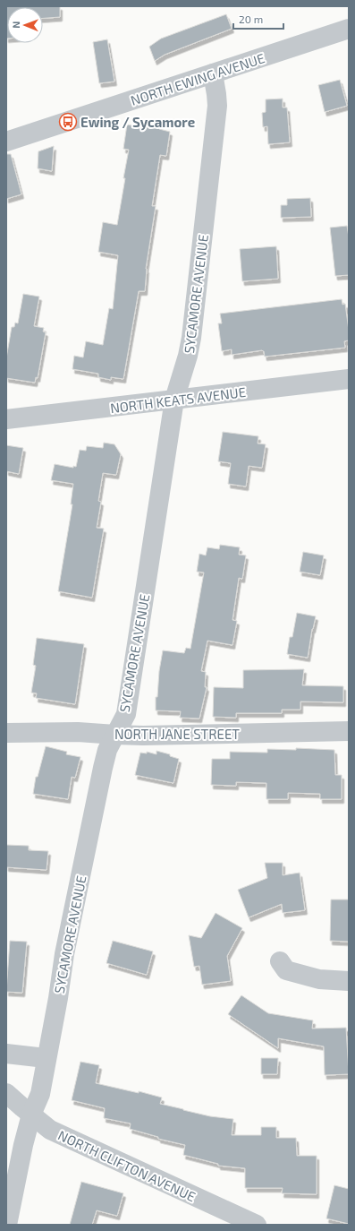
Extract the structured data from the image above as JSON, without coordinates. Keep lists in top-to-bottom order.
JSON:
{
  "streets": {
    "street": [
      "NORTH EWING AVENUE",
      "SYCAMORE AVENUE",
      "NORTH KEATS AVENUE",
      "NORTH JANE STREET",
      "NORTH CLIFTON AVENUE"
    ]
  },
  "crossings": [
    ["NORTH EWING AVENUE", "SYCAMORE AVENUE"],
    ["SYCAMORE AVENUE", "NORTH KEATS AVENUE"],
    ["SYCAMORE AVENUE", "NORTH JANE STREET"],
    ["SYCAMORE AVENUE", "NORTH CLIFTON AVENUE"]
  ],
  "places": {
    "bus stop": ["Ewing / Sycamore"]
  },
  "scale_bar": "20 m",
  "north": "left"
}
